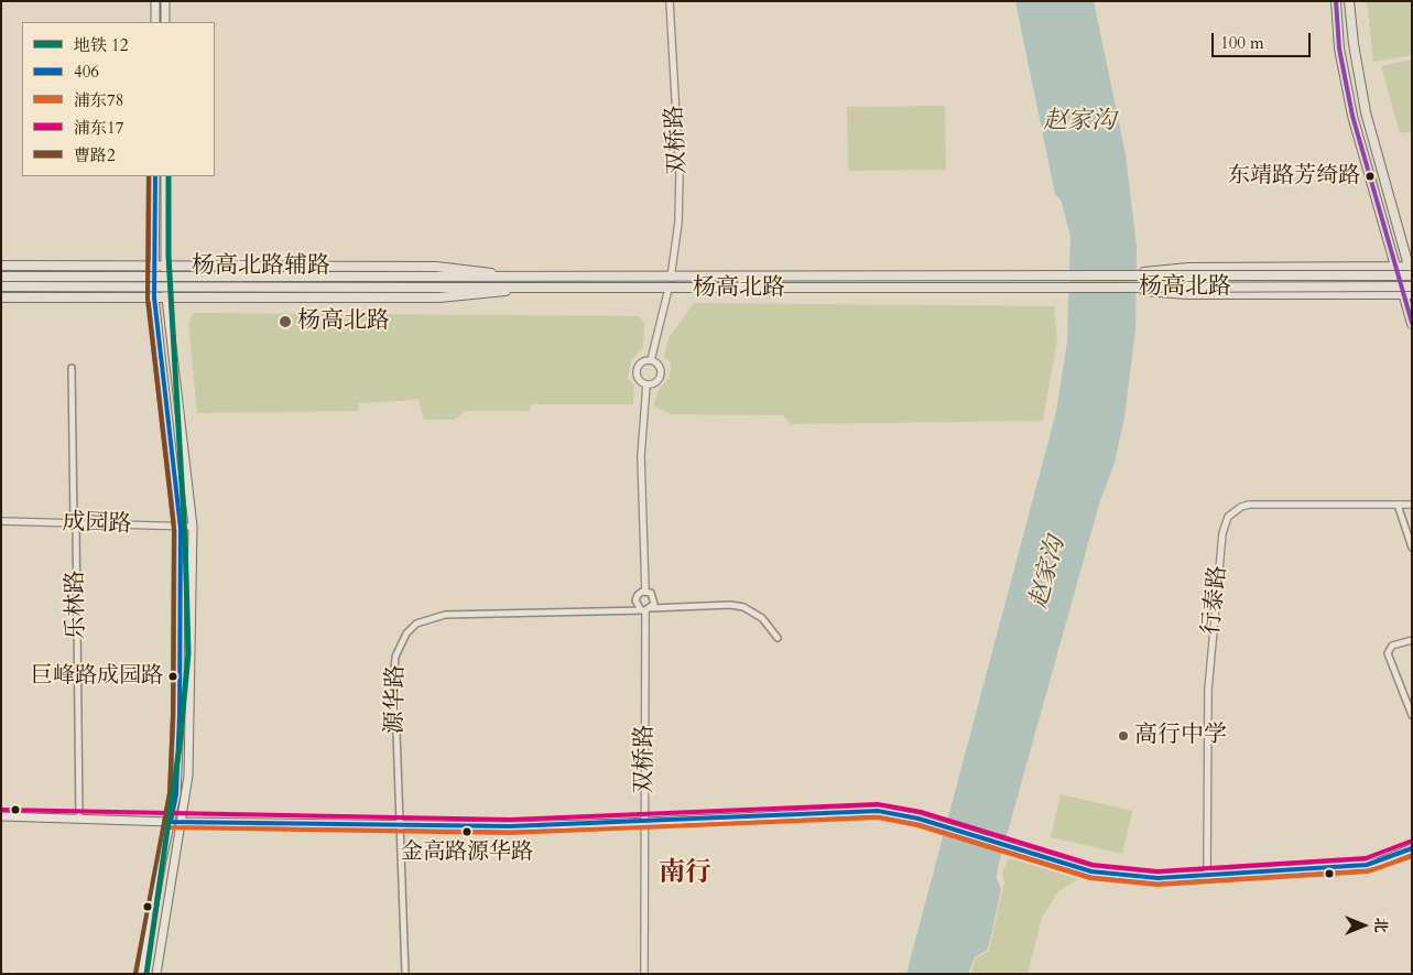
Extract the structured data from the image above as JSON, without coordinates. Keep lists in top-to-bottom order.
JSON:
{
  "streets": {
    "main road": ["杨高北路辅路", "杨高北路"],
    "street": [
      "双桥路",
      "成园路",
      "行泰路",
      "乐林路",
      "源华路"
    ]
  },
  "crossings": [
    ["双桥路", "杨高北路"],
    ["双桥路", "源华路"],
    ["杨高北路辅路", "杨高北路"],
    ["成园路", "乐林路"]
  ],
  "districts": ["南行"],
  "water": ["赵家沟"],
  "places": [
    "东靖路芳绮路",
    "杨高北路",
    "巨峰路成园路",
    "高行中学",
    "金高路源华路"
  ],
  "lines": [
    "metro line 12",
    "transit line 406",
    "transit line 浦东78",
    "transit line 曹路2",
    "transit line 浦东17"
  ],
  "legend": [
    "地铁 12",
    "406",
    "浦东78",
    "浦东17",
    "曹路2"
  ],
  "scale_bar": "100 m",
  "north": "right"
}
